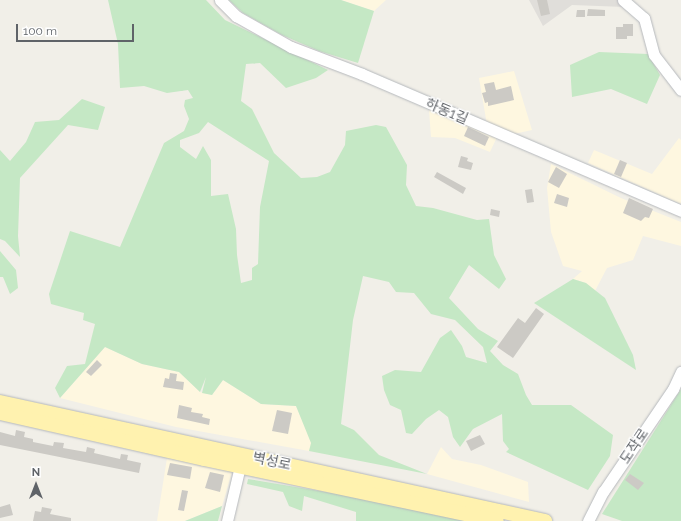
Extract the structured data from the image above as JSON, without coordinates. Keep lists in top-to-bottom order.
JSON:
{
  "streets": {
    "main road": ["벽성로"],
    "street": ["하동1길", "도작로"]
  },
  "scale_bar": "100 m",
  "north": "top"
}
